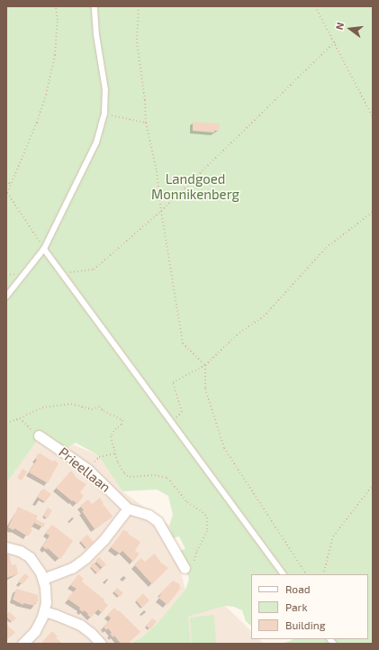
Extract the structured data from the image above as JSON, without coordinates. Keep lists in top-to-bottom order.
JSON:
{
  "streets": {
    "street": ["Prieellaan"]
  },
  "parks": ["Landgoed Monnikenberg"],
  "legend": ["Road", "Park", "Building"],
  "north": "left"
}
